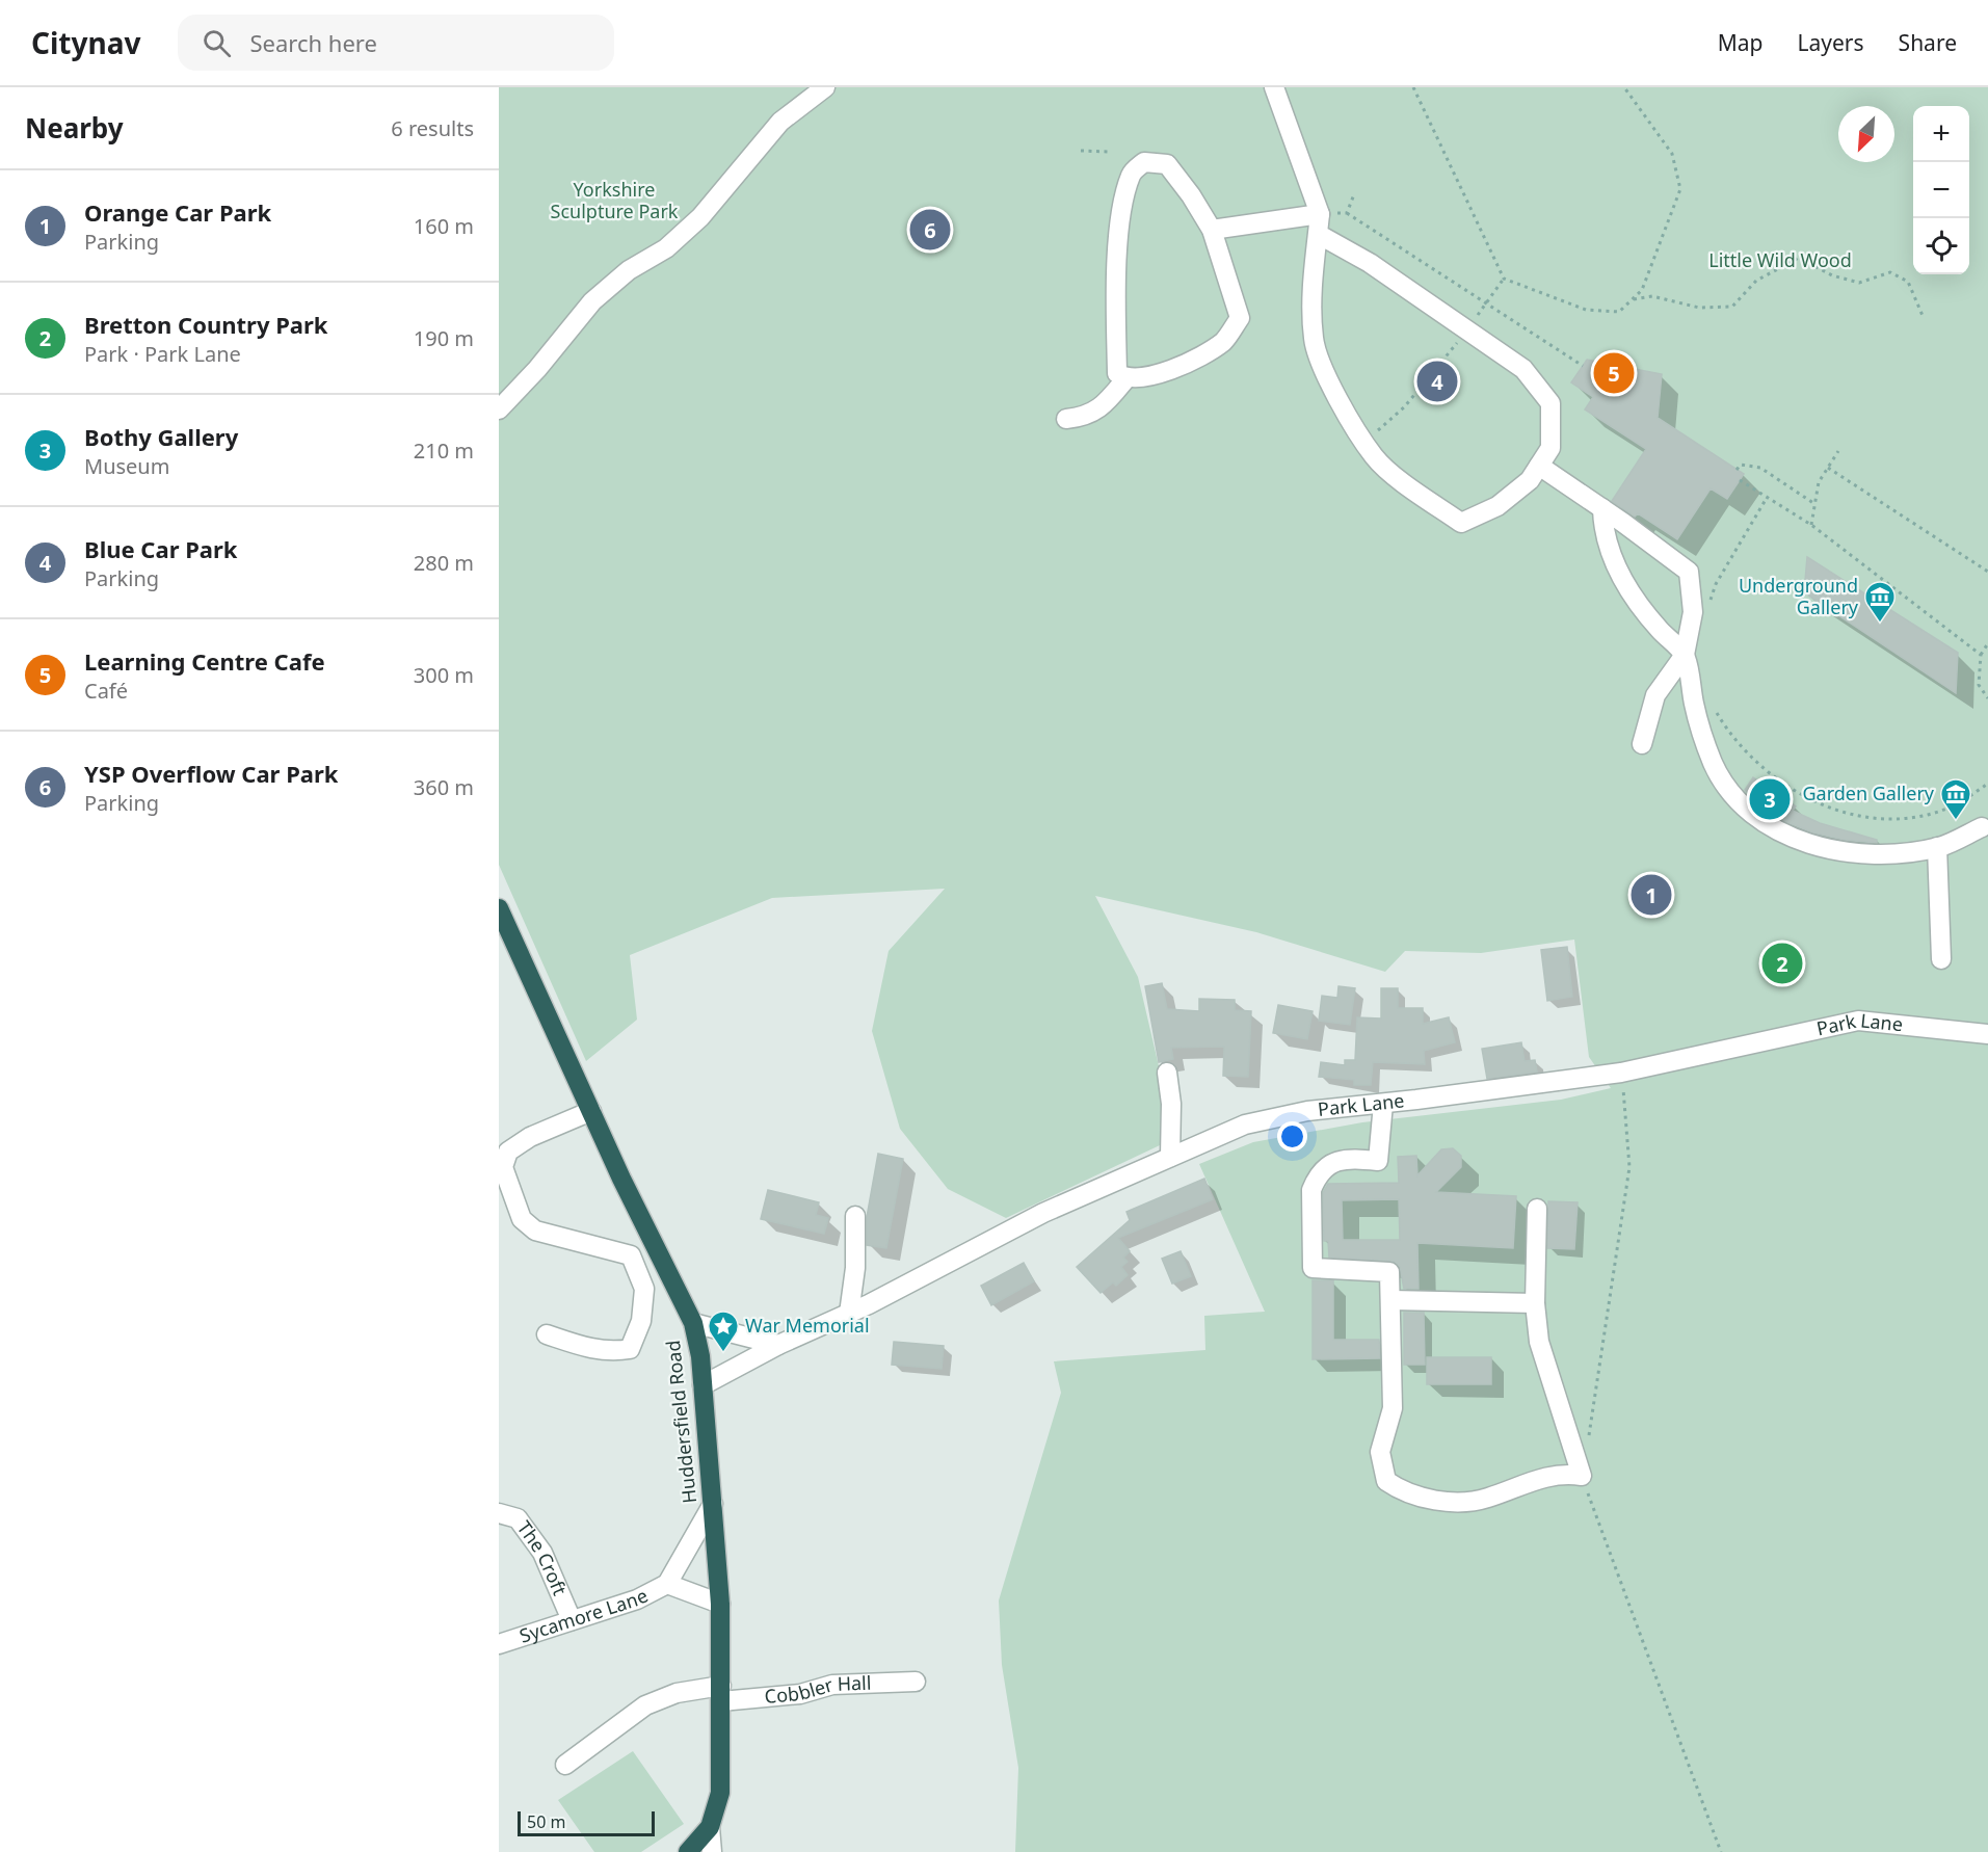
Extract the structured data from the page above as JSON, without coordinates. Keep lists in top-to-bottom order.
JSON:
{
  "streets": {
    "highway": ["Huddersfield Road"],
    "street": [
      "Park Lane",
      "The Croft",
      "Sycamore Lane",
      "Cobbler Hall"
    ]
  },
  "crossings": [
    ["Park Lane", "Huddersfield Road"],
    ["Huddersfield Road", "Sycamore Lane"],
    ["Huddersfield Road", "Cobbler Hall"],
    ["The Croft", "Sycamore Lane"]
  ],
  "parks": ["Yorkshire Sculpture Park", "Little Wild Wood"],
  "places": {
    "museum": ["Underground Gallery", "Garden Gallery"],
    "place": ["War Memorial"]
  },
  "scale_bar": "50 m",
  "north": "bottom left",
  "page": {
    "header": "Citynav",
    "search": "Search here",
    "nav": ["Map", "Layers", "Share"],
    "heading": ["Nearby", "6 results"],
    "map_buttons": ["+", "−"],
    "list": [
      {
        "mark": "1",
        "name": "Orange Car Park",
        "note": "Parking",
        "value": "160 m"
      },
      {
        "mark": "2",
        "name": "Bretton Country Park",
        "note": "Park · Park Lane",
        "value": "190 m"
      },
      {
        "mark": "3",
        "name": "Bothy Gallery",
        "note": "Museum",
        "value": "210 m"
      },
      {
        "mark": "4",
        "name": "Blue Car Park",
        "note": "Parking",
        "value": "280 m"
      },
      {
        "mark": "5",
        "name": "Learning Centre Cafe",
        "note": "Café",
        "value": "300 m"
      },
      {
        "mark": "6",
        "name": "YSP Overflow Car Park",
        "note": "Parking",
        "value": "360 m"
      }
    ],
    "pins": [
      "6",
      "5",
      "4",
      "3",
      "1",
      "2"
    ],
    "scale": "50 m"
  }
}
